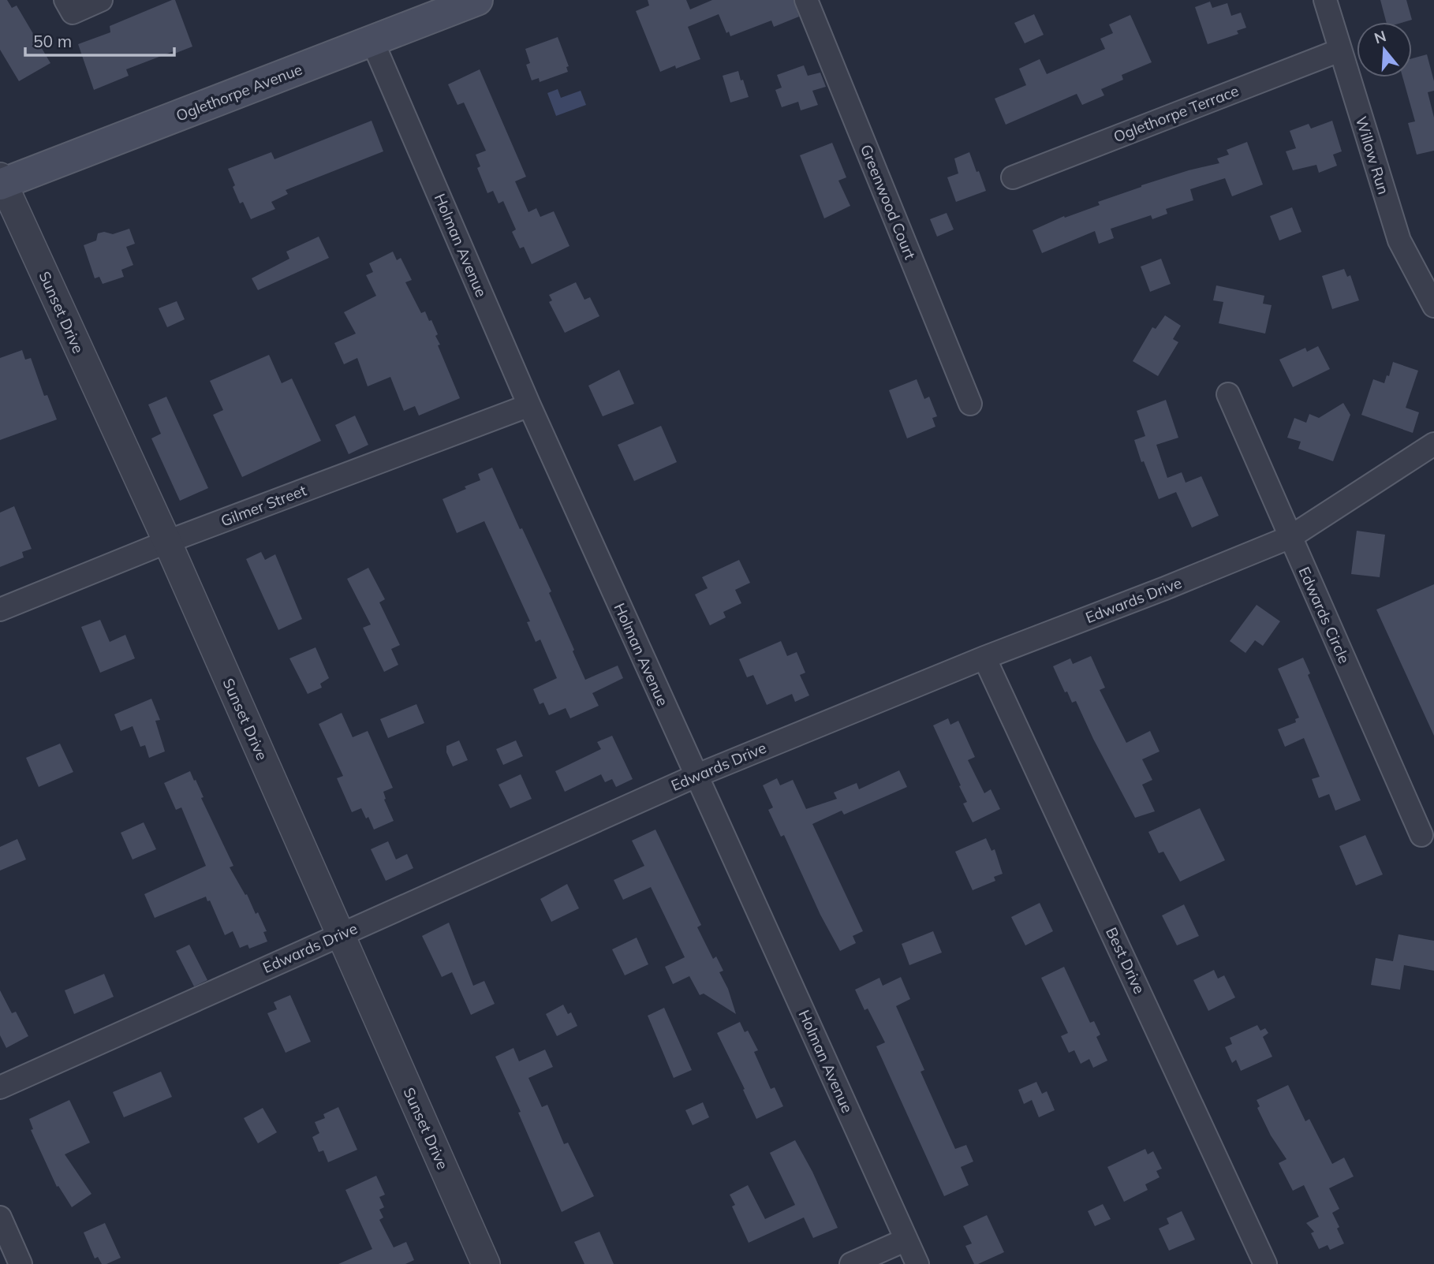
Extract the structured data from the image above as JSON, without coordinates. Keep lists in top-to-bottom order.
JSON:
{
  "streets": {
    "main road": ["Oglethorpe Avenue"],
    "street": [
      "Oglethorpe Terrace",
      "Willow Run",
      "Greenwood Court",
      "Holman Avenue",
      "Sunset Drive",
      "Gilmer Street",
      "Edwards Drive",
      "Edwards Circle",
      "Best Drive"
    ]
  },
  "crossings": [
    ["Oglethorpe Avenue", "Holman Avenue"],
    ["Oglethorpe Avenue", "Sunset Drive"],
    ["Oglethorpe Terrace", "Willow Run"],
    ["Holman Avenue", "Gilmer Street"],
    ["Holman Avenue", "Edwards Drive"],
    ["Sunset Drive", "Gilmer Street"],
    ["Sunset Drive", "Edwards Drive"],
    ["Edwards Drive", "Edwards Circle"],
    ["Edwards Drive", "Best Drive"]
  ],
  "scale_bar": "50 m",
  "north": "top"
}
